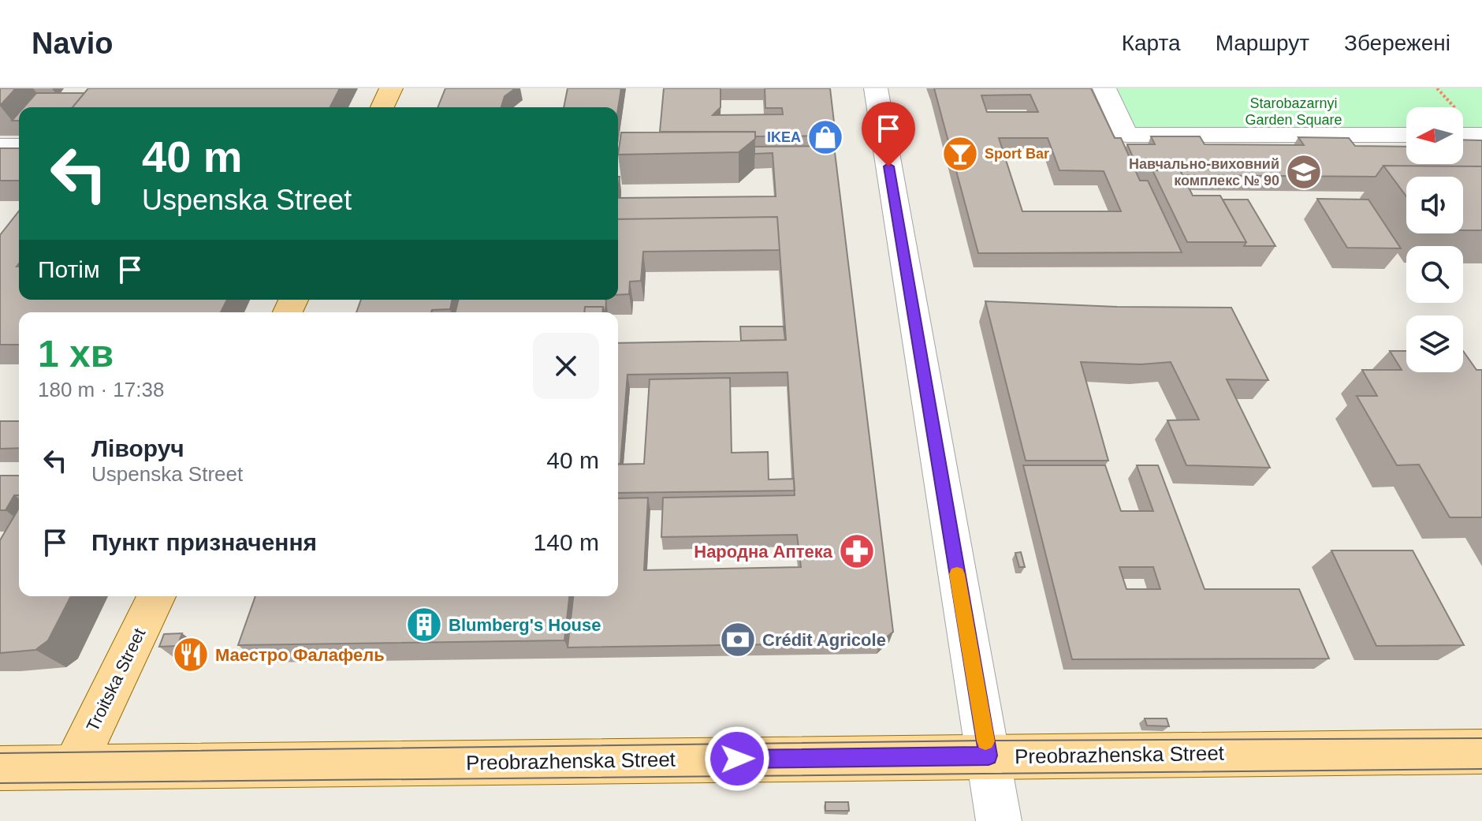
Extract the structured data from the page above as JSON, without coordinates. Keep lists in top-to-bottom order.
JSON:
{
  "streets": {
    "main road": ["Troitska Street", "Preobrazhenska Street"]
  },
  "crossings": [
    ["Troitska Street", "Preobrazhenska Street"]
  ],
  "parks": ["Starobazarnyi Garden Square"],
  "places": {
    "shop": ["IKEA"],
    "bar": ["Sport Bar"],
    "school or university": ["Навчально-виховний комплекс № 90"],
    "pharmacy": ["Народна Аптека"],
    "building": ["Blumberg's House"],
    "bank": ["Crédit Agricole"],
    "restaurant": ["Маестро Фалафель"]
  },
  "north": "left",
  "page": {
    "header": "Navio",
    "nav": ["Карта", "Маршрут", "Збережені"],
    "turn": ["40 m", "Uspenska Street"],
    "then": "Потім",
    "heading": ["1 хв", "180 m · 17:38"],
    "list": [
      {
        "name": "Ліворуч",
        "note": "Uspenska Street",
        "value": "40 m"
      },
      {
        "name": "Пункт призначення",
        "value": "140 m"
      }
    ]
  }
}
